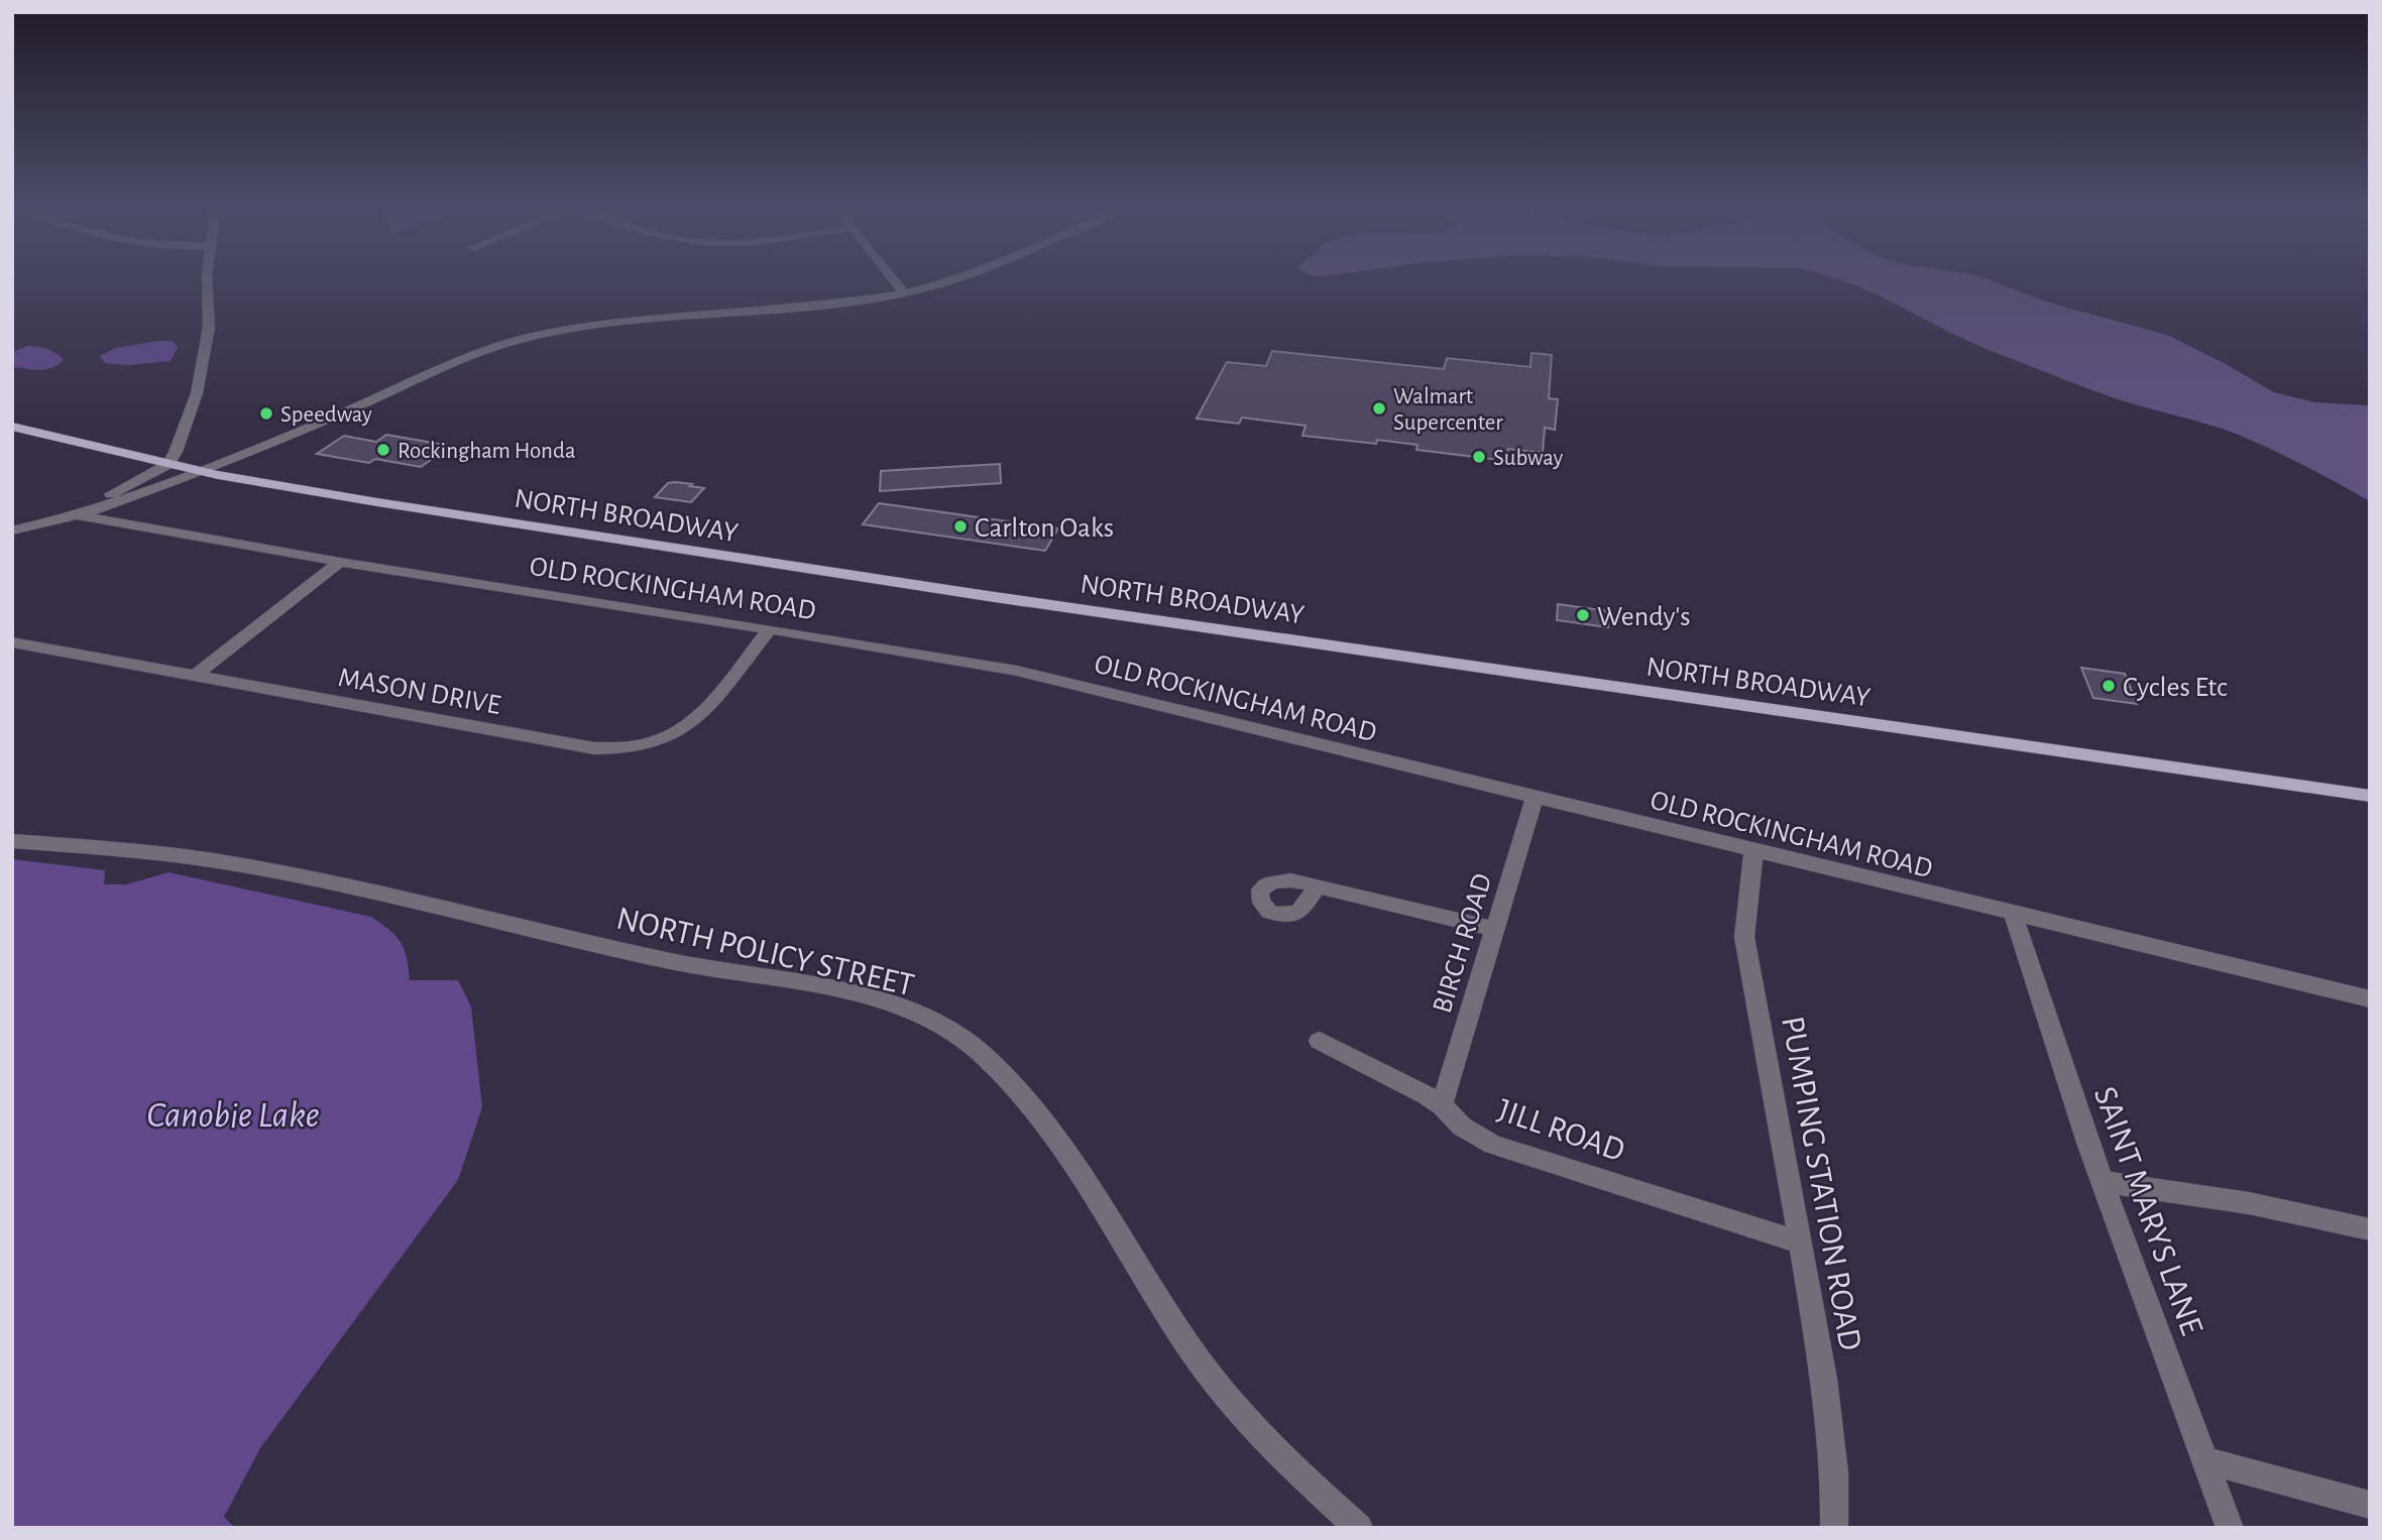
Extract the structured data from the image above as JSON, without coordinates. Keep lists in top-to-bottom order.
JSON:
{
  "streets": {
    "main road": ["NORTH BROADWAY"],
    "street": [
      "OLD ROCKINGHAM ROAD",
      "MASON DRIVE",
      "BIRCH ROAD",
      "NORTH POLICY STREET",
      "JILL ROAD",
      "PUMPING STATION ROAD",
      "SAINT MARYS LANE"
    ]
  },
  "crossings": [
    ["OLD ROCKINGHAM ROAD", "MASON DRIVE"],
    ["OLD ROCKINGHAM ROAD", "BIRCH ROAD"],
    ["OLD ROCKINGHAM ROAD", "PUMPING STATION ROAD"],
    ["OLD ROCKINGHAM ROAD", "SAINT MARYS LANE"],
    ["BIRCH ROAD", "JILL ROAD"],
    ["JILL ROAD", "PUMPING STATION ROAD"]
  ],
  "water": ["Canobie Lake"],
  "places": [
    "Walmart Supercenter",
    "Speedway",
    "Rockingham Honda",
    "Subway",
    "Carlton Oaks",
    "Wendy's",
    "Cycles Etc"
  ]
}
